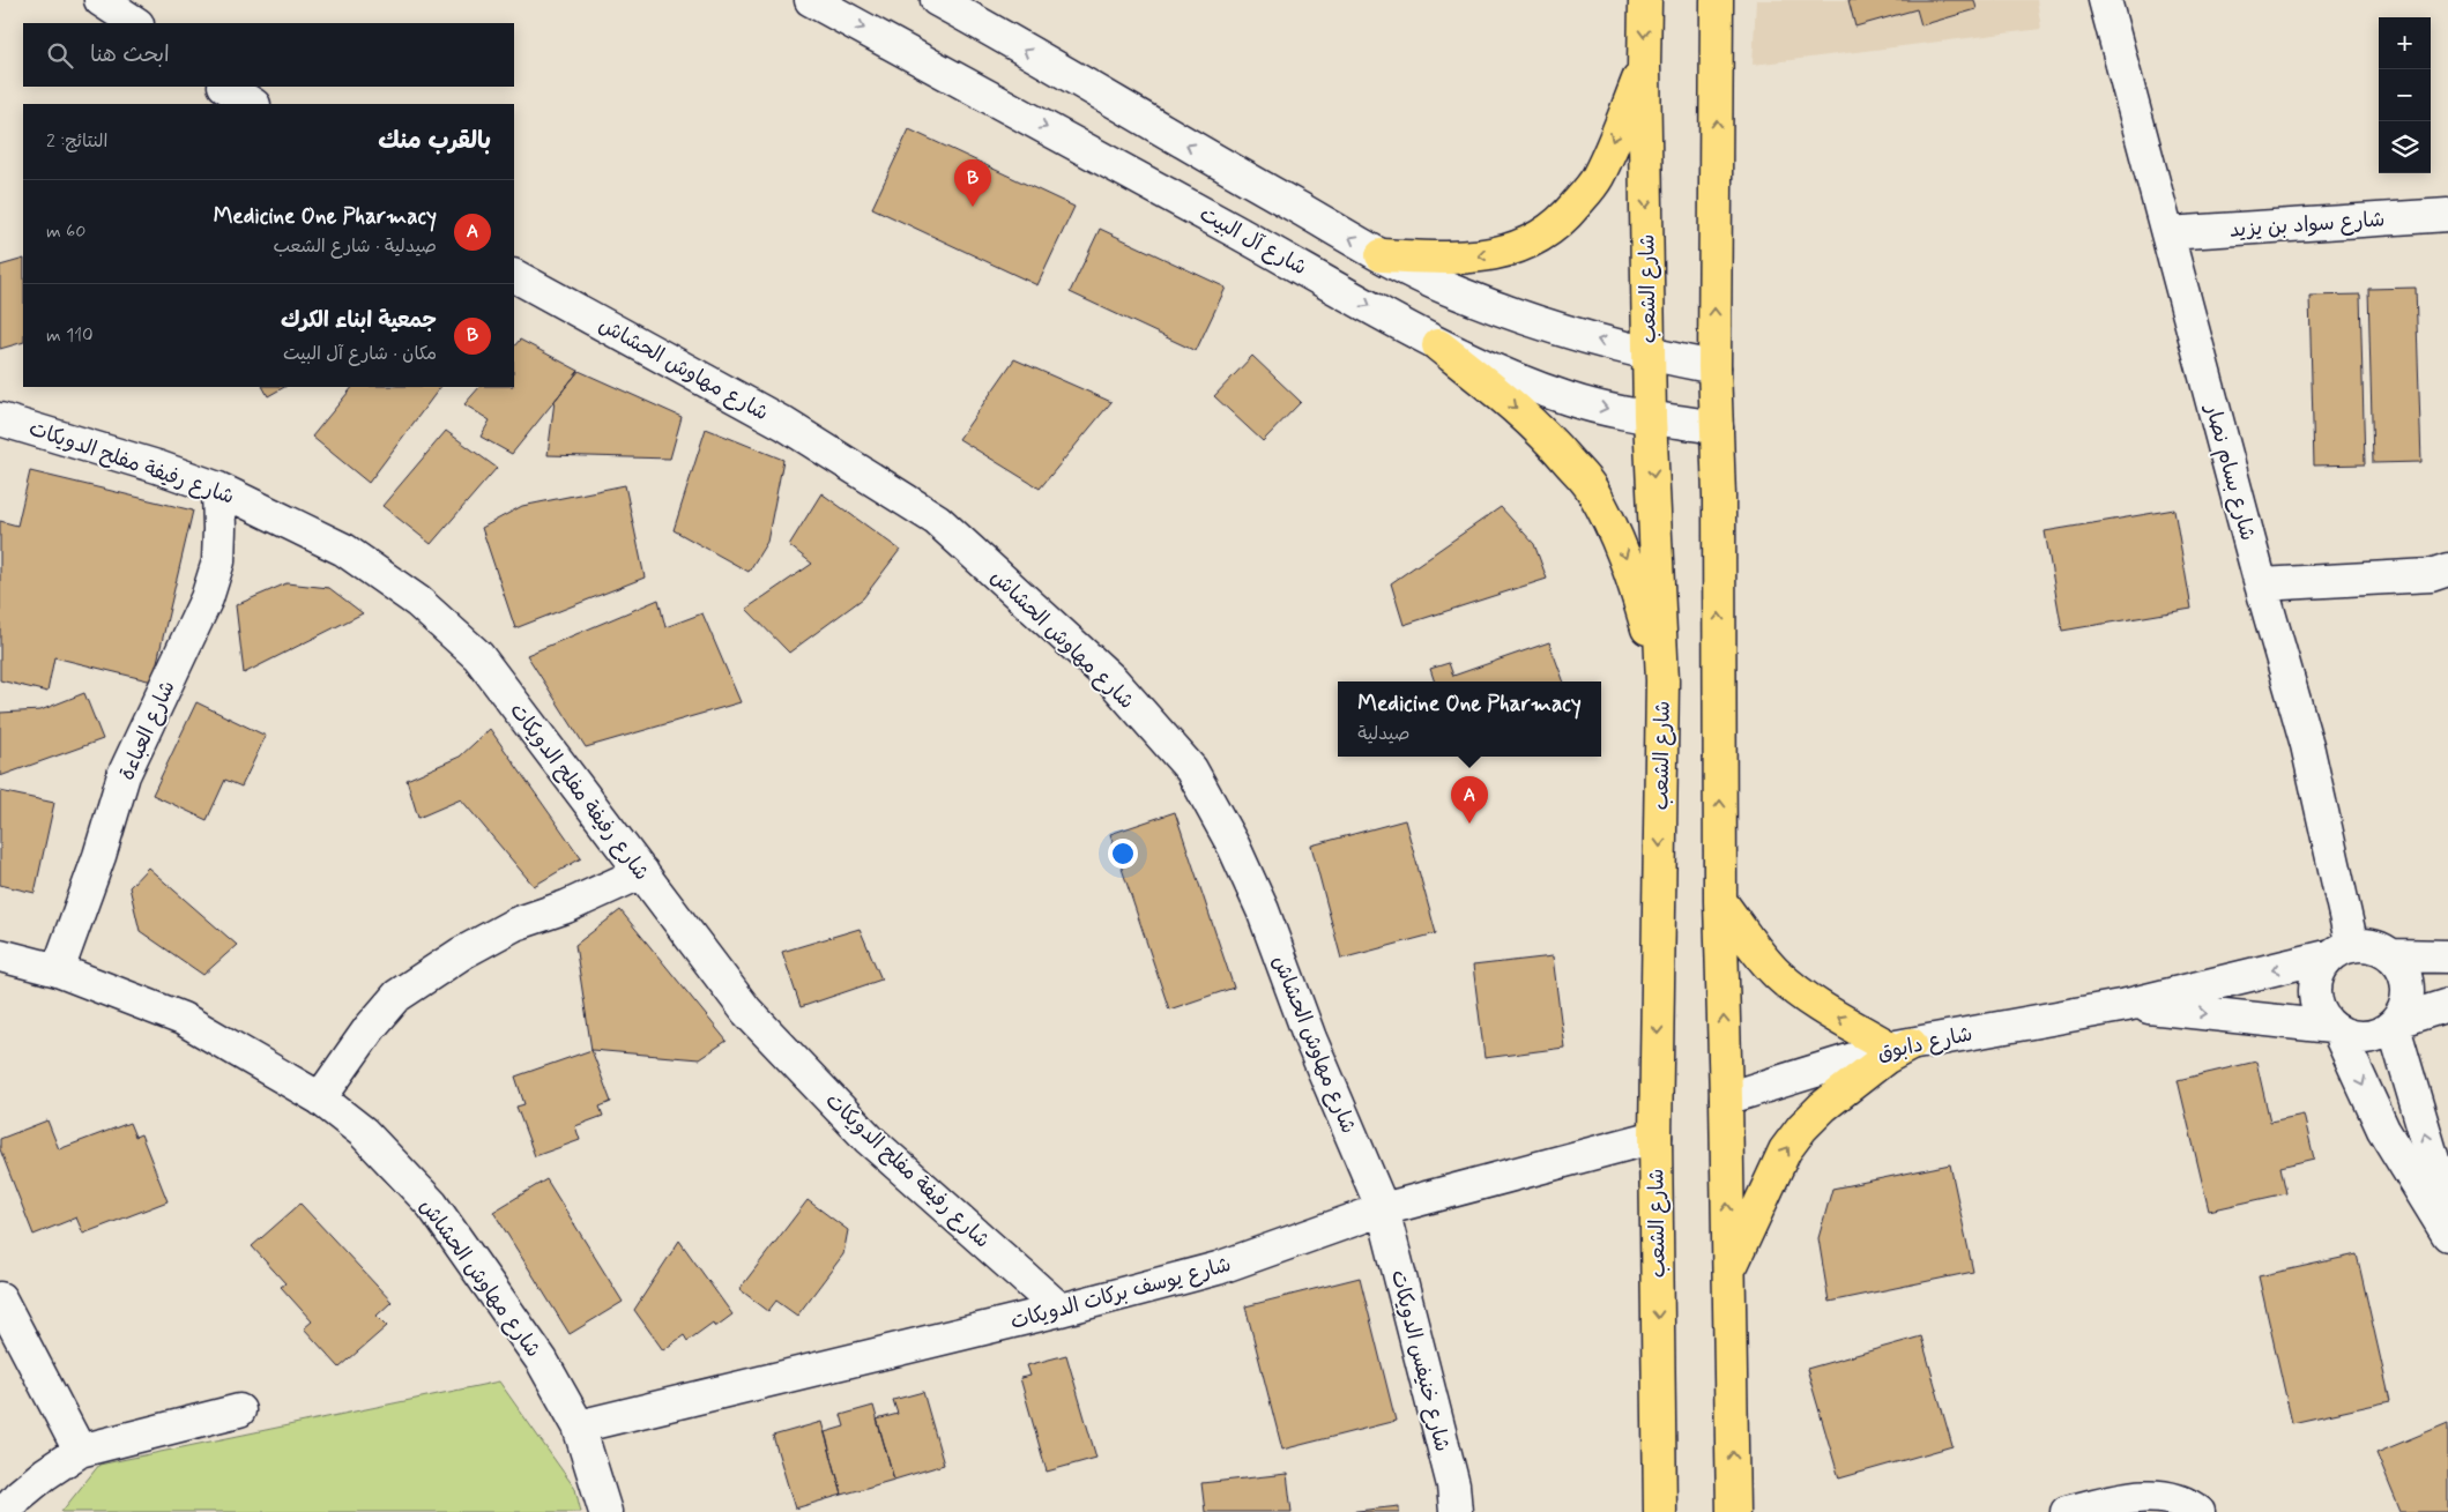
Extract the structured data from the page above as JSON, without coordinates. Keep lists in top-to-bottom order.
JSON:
{
  "streets": {
    "main road": ["شارع الشعب"],
    "street": [
      "شارع سواد بن يزيد",
      "شارع آل البيت",
      "شارع مهاوش الحشاش",
      "شارع رفيفة مفلح الدويكات",
      "شارع بسام نصار",
      "شارع العباءة",
      "شارع دابوق",
      "شارع يوسف بركات الدويكات",
      "شارع خنيفس الدويكات"
    ]
  },
  "crossings": [
    ["شارع سواد بن يزيد", "شارع بسام نصار"],
    ["شارع آل البيت", "شارع الشعب"],
    ["شارع الشعب", "شارع يوسف بركات الدويكات"],
    ["شارع مهاوش الحشاش", "شارع العباءة"],
    ["شارع مهاوش الحشاش", "شارع يوسف بركات الدويكات"],
    ["شارع مهاوش الحشاش", "شارع خنيفس الدويكات"],
    ["شارع رفيفة مفلح الدويكات", "شارع العباءة"],
    ["شارع رفيفة مفلح الدويكات", "شارع يوسف بركات الدويكات"],
    ["شارع بسام نصار", "شارع دابوق"],
    ["شارع يوسف بركات الدويكات", "شارع خنيفس الدويكات"]
  ],
  "page": {
    "map_buttons": ["+", "−"],
    "search": "ابحث هنا",
    "heading": ["بالقرب منك", "النتائج: 2"],
    "pins": ["B", "A"],
    "list": [
      {
        "mark": "A",
        "name": "Medicine One Pharmacy",
        "note": "صيدلية · شارع الشعب",
        "value": "60 m"
      },
      {
        "mark": "B",
        "name": "جمعية ابناء الكرك",
        "note": "مكان · شارع آل البيت",
        "value": "110 m"
      }
    ],
    "popup": ["Medicine One Pharmacy", "صيدلية"]
  }
}
